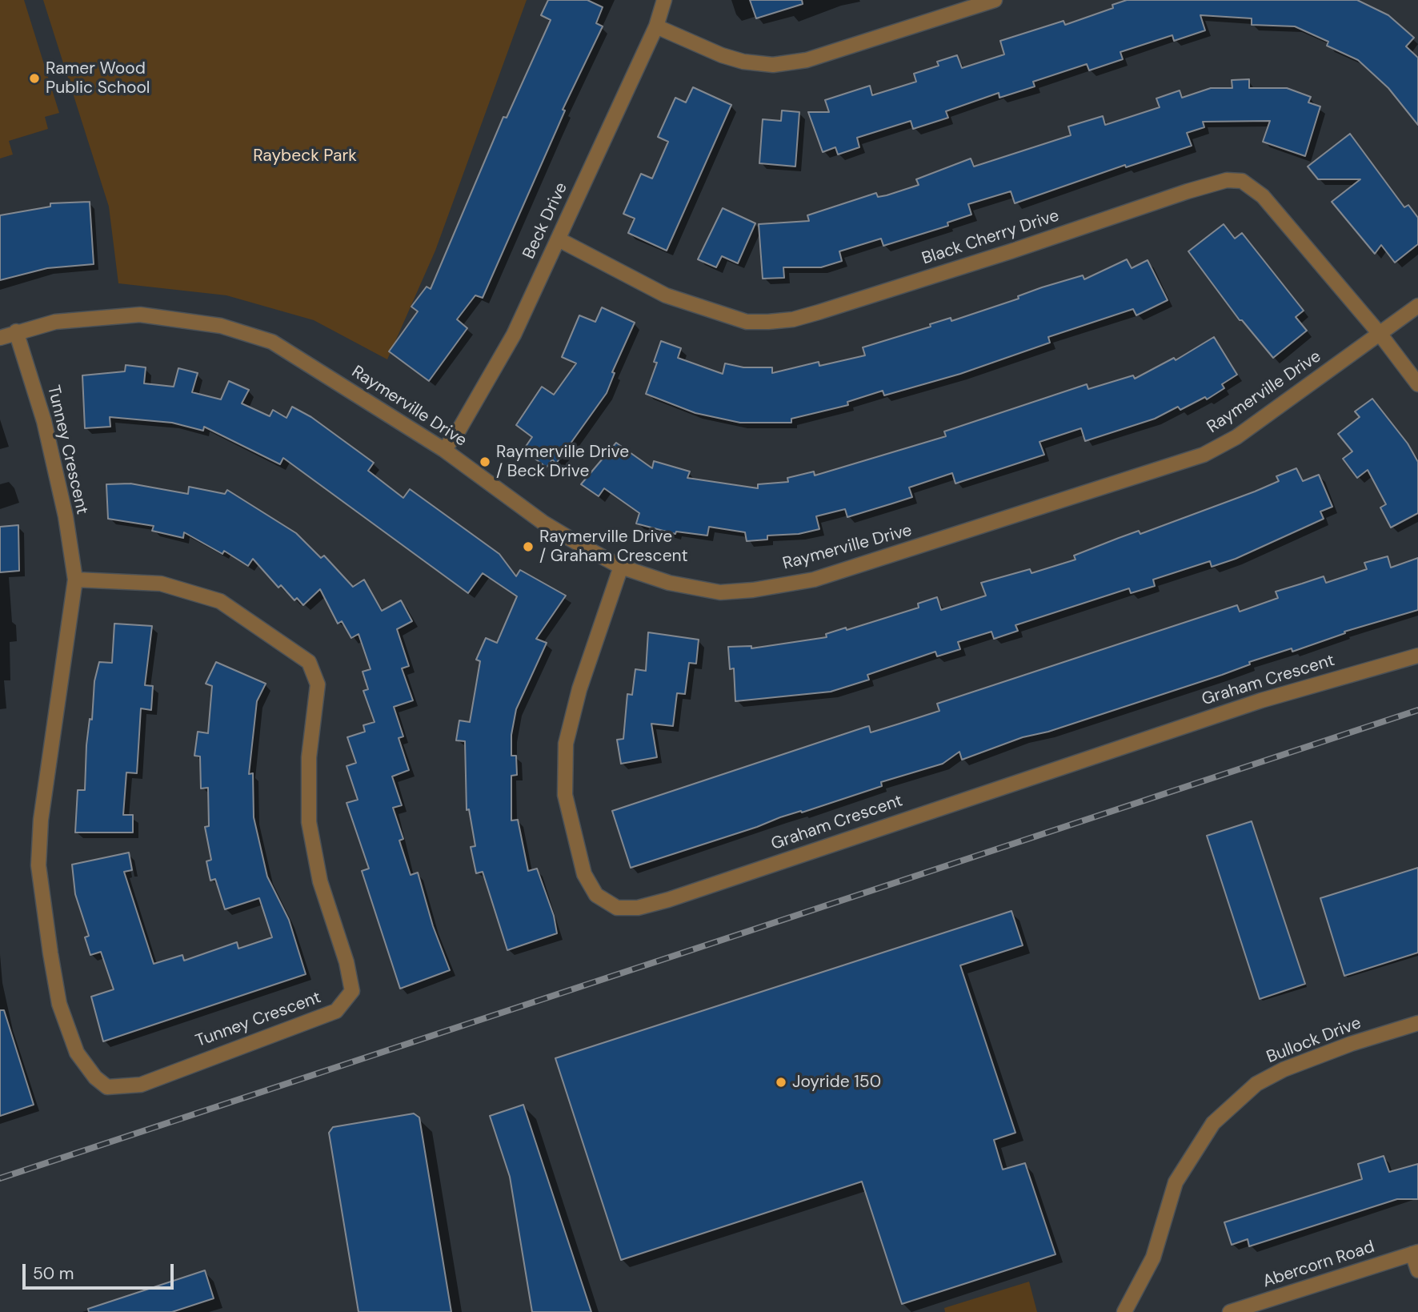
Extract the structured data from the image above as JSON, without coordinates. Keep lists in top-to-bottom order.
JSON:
{
  "streets": {
    "street": [
      "Beck Drive",
      "Black Cherry Drive",
      "Raymerville Drive",
      "Tunney Crescent",
      "Graham Crescent",
      "Bullock Drive",
      "Abercorn Road"
    ]
  },
  "crossings": [
    ["Beck Drive", "Black Cherry Drive"],
    ["Beck Drive", "Raymerville Drive"],
    ["Black Cherry Drive", "Raymerville Drive"],
    ["Raymerville Drive", "Tunney Crescent"],
    ["Raymerville Drive", "Graham Crescent"]
  ],
  "parks": ["Raybeck Park"],
  "places": [
    "Ramer Wood Public School",
    "Raymerville Drive / Beck Drive",
    "Raymerville Drive / Graham Crescent",
    "Joyride 150"
  ],
  "scale_bar": "50 m"
}
